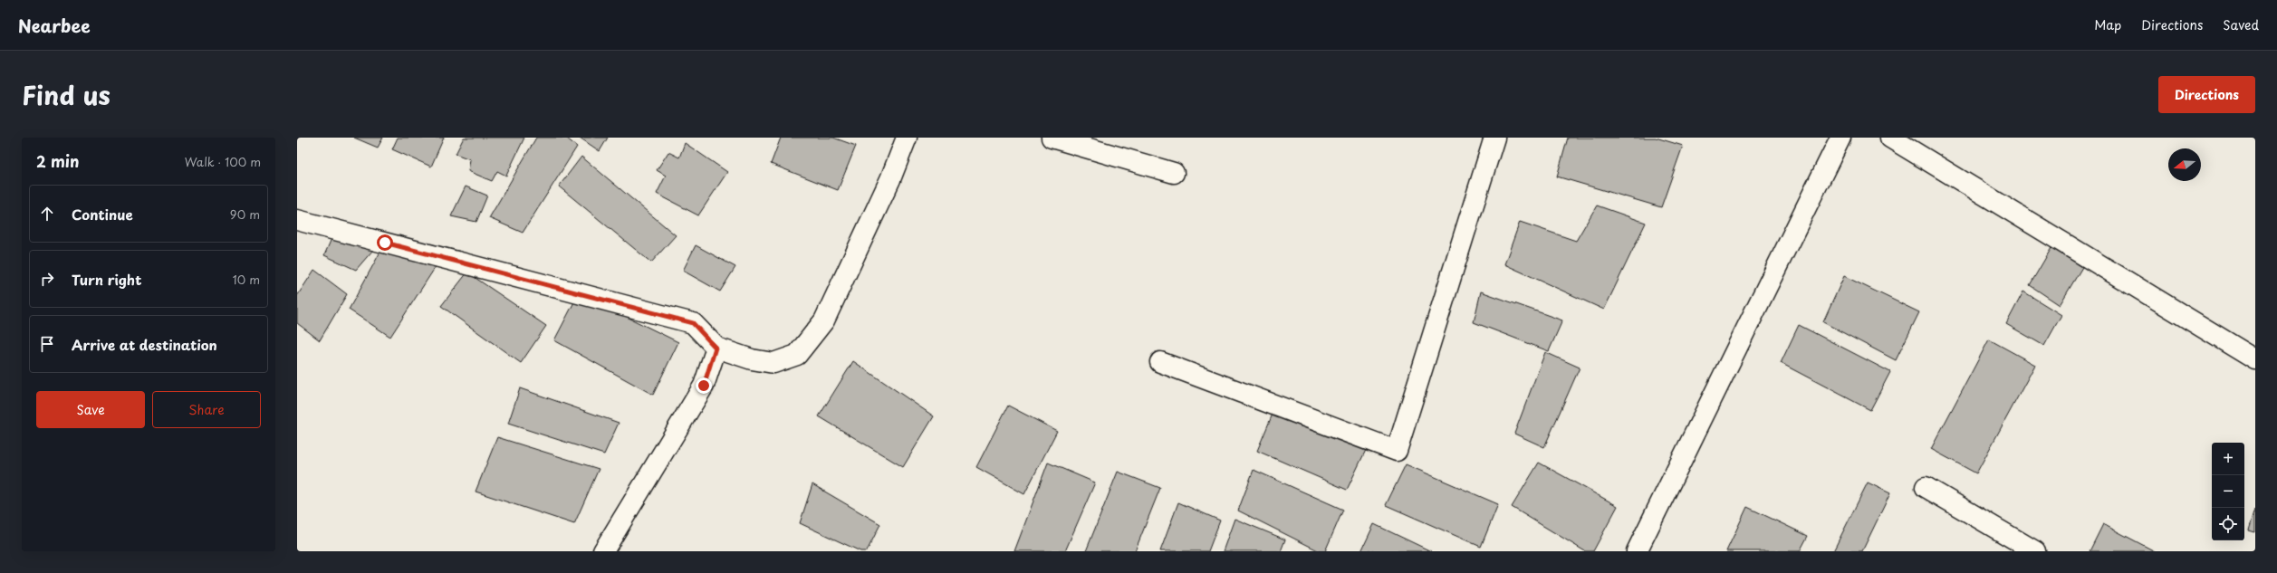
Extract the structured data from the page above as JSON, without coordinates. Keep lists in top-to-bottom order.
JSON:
{
  "north": "left",
  "page": {
    "header": "Nearbee",
    "nav": ["Map", "Directions", "Saved"],
    "title": "Find us",
    "buttons": [
      "Directions",
      ["Save", "Share"]
    ],
    "heading": ["2 min", "Walk · 100 m"],
    "list": [
      ["Continue", "90 m"],
      ["Turn right", "10 m"],
      "Arrive at destination"
    ],
    "map_buttons": ["+", "−"]
  }
}
